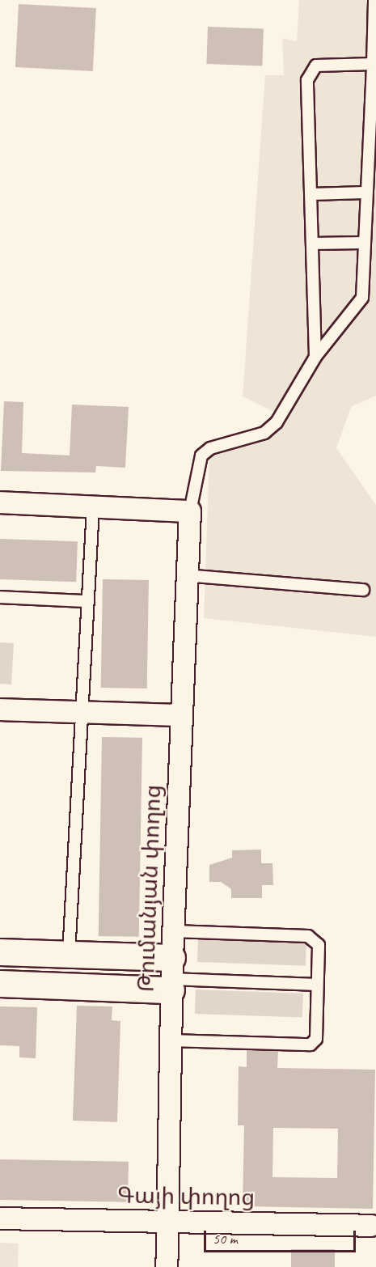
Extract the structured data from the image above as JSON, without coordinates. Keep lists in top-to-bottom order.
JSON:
{
  "streets": {
    "street": ["Թումանյան փողոց", "Գայի փողոց"]
  },
  "crossings": [
    ["Թումանյան փողոց", "Գայի փողոց"]
  ],
  "scale_bar": "50 m"
}
